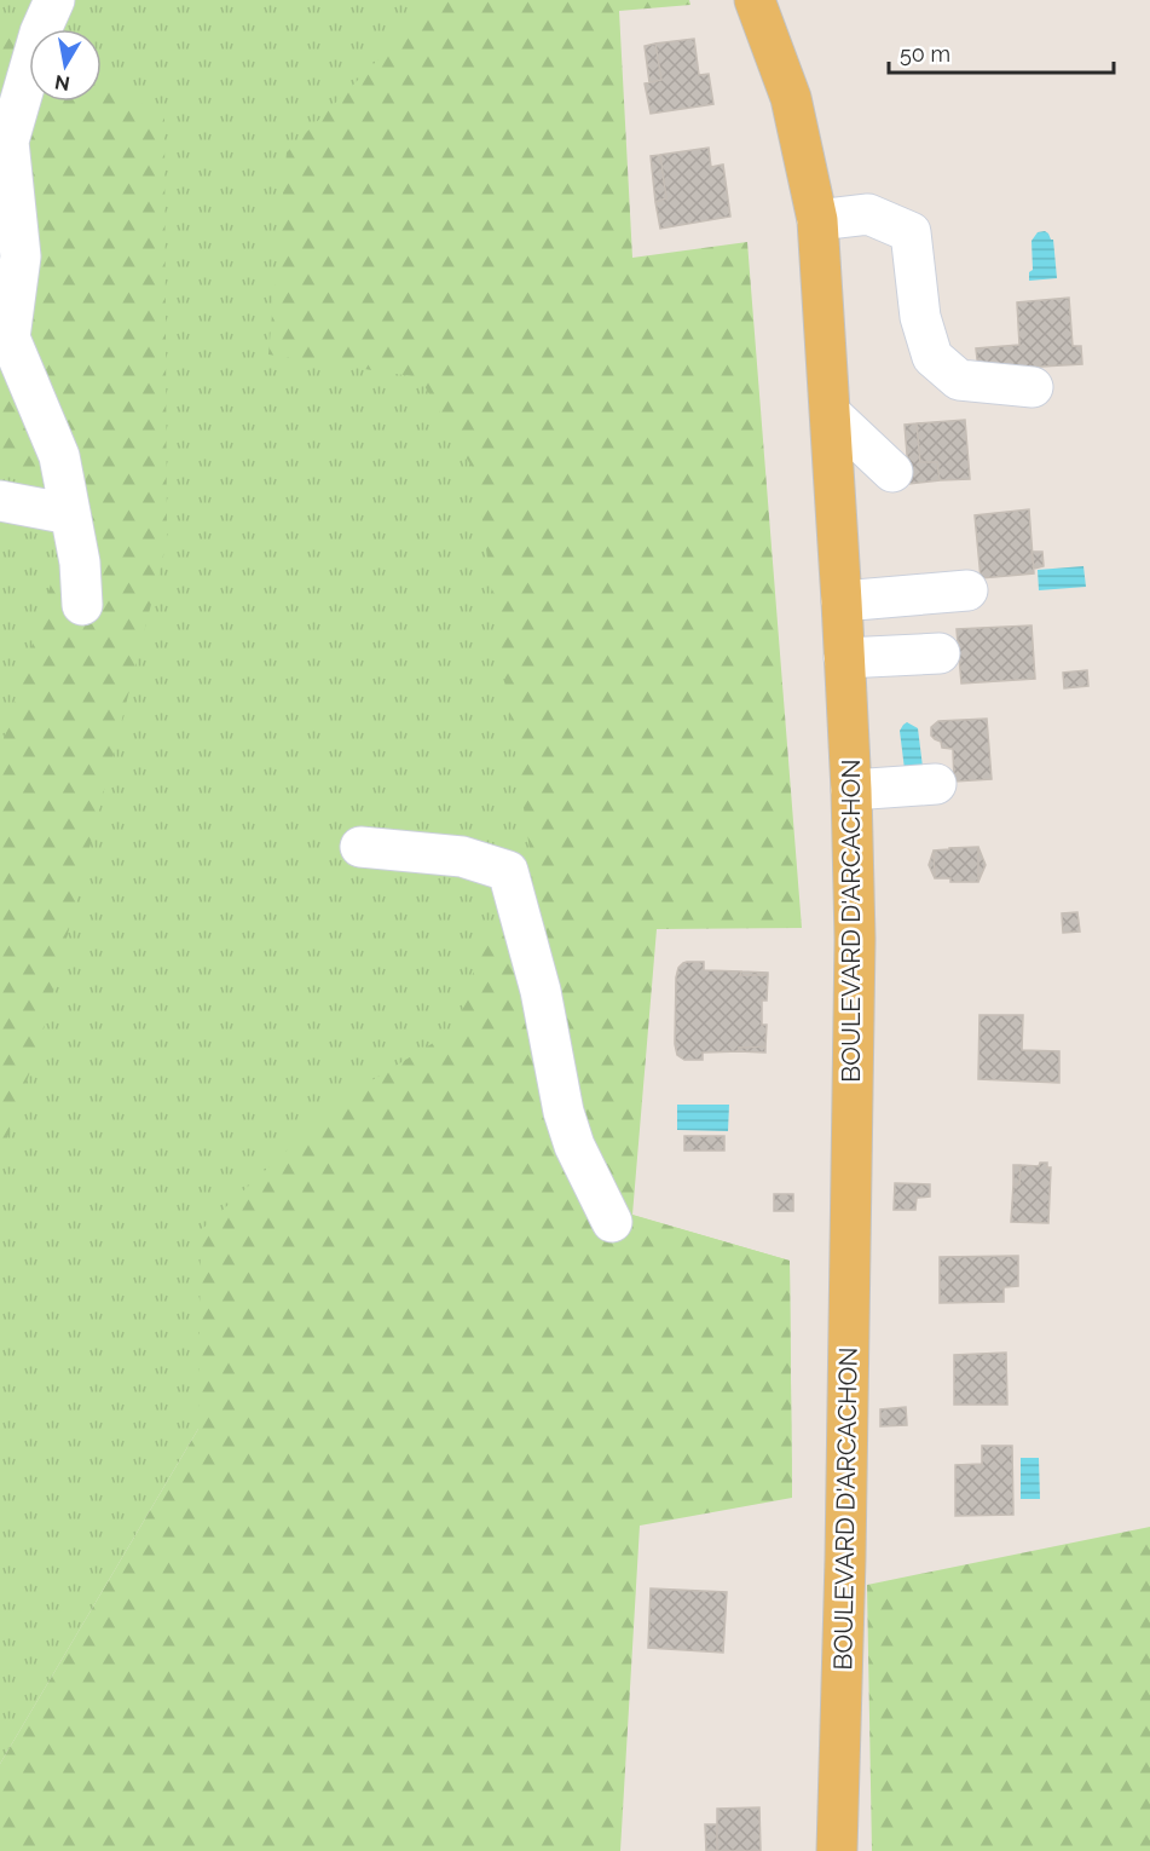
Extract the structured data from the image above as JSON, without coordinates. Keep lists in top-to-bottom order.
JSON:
{
  "streets": {
    "main road": ["BOULEVARD D'ARCACHON"]
  },
  "scale_bar": "50 m",
  "north": "bottom"
}
